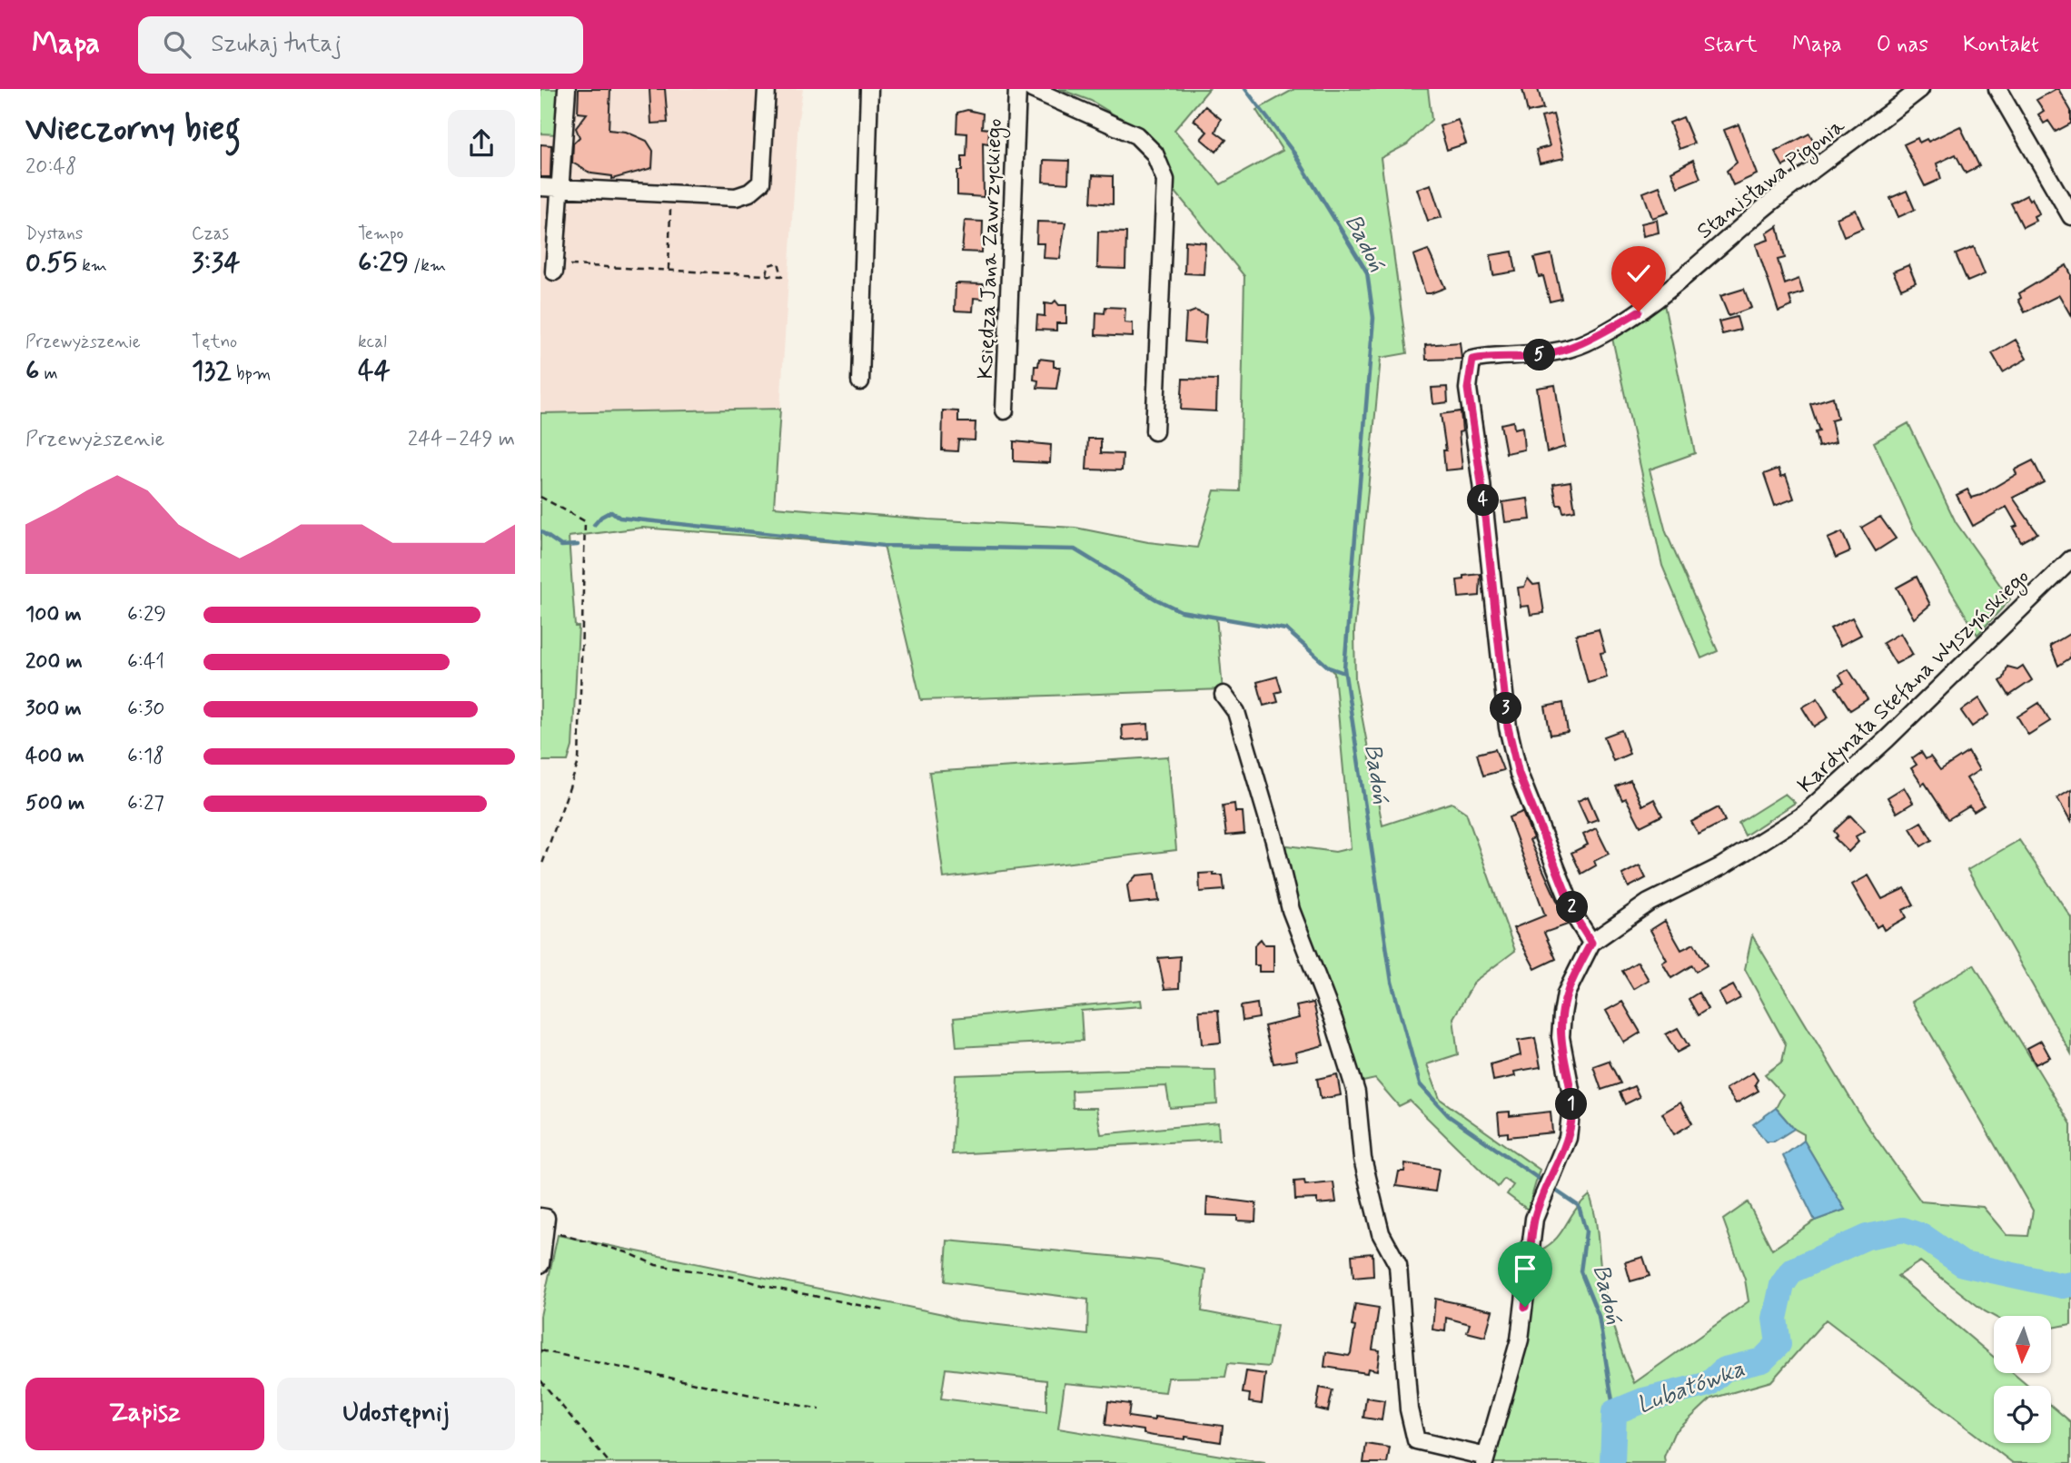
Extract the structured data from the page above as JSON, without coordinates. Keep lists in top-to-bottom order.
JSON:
{
  "streets": {
    "street": ["Stanisława Pigonia", "Księdza Jana Zawrzyckiego", "Kardynała Stefana Wyszyńskiego"]
  },
  "crossings": [
    ["Stanisława Pigonia", "Kardynała Stefana Wyszyńskiego"]
  ],
  "water": ["Badoń", "Lubatówka"],
  "north": "bottom",
  "page": {
    "header": "Mapa",
    "search": "Szukaj tutaj",
    "nav": [
      "Start",
      "Mapa",
      "O nas",
      "Kontakt"
    ],
    "heading": ["Wieczorny bieg", "20:48"],
    "stats": [
      ["Dystans", "0.55 km"],
      ["Czas", "3:34"],
      ["Tempo", "6:29 /km"],
      ["Przewyższenie", "6 m"],
      ["Tętno", "132 bpm"],
      ["kcal", "44"]
    ],
    "pins": [
      "5",
      "4",
      "3",
      "2",
      "1"
    ],
    "chart": ["Przewyższenie", "244–249 m"],
    "list": [
      {
        "name": "100 m",
        "note": "6:29"
      },
      {
        "name": "200 m",
        "note": "6:41"
      },
      {
        "name": "300 m",
        "note": "6:30"
      },
      {
        "name": "400 m",
        "note": "6:18"
      },
      {
        "name": "500 m",
        "note": "6:27"
      }
    ],
    "buttons": ["Zapisz", "Udostępnij"]
  }
}
